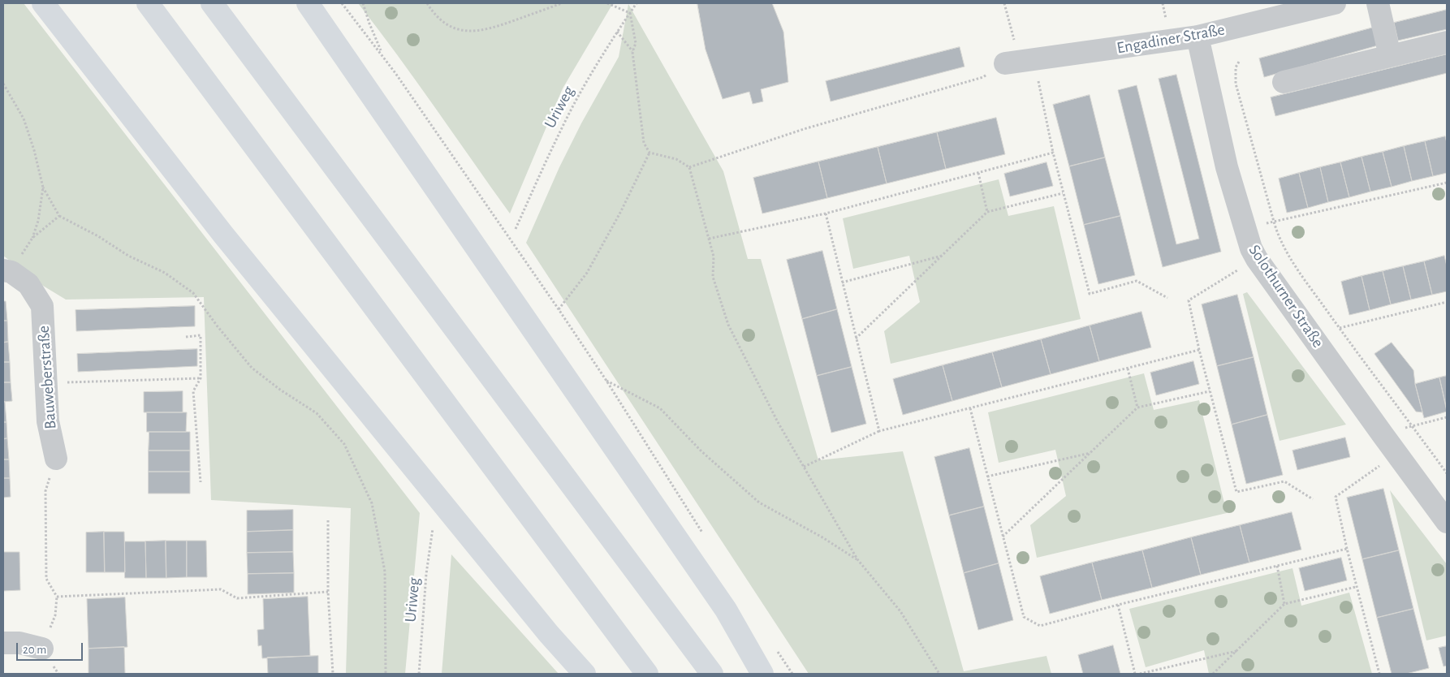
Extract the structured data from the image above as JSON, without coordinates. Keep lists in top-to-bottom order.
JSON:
{
  "streets": {
    "street": ["Engadiner Straße", "Solothurner Straße", "Bauweberstraße"],
    "path": ["Uriweg"]
  },
  "crossings": [
    ["Engadiner Straße", "Solothurner Straße"]
  ],
  "scale_bar": "20 m"
}
